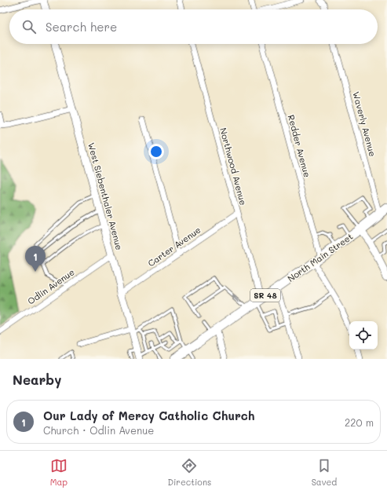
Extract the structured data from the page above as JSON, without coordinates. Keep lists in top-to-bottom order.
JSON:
{
  "streets": {
    "main road": ["West Siebenthaler Avenue", "North Main Street", "SR 48"],
    "street": [
      "Waverly Avenue",
      "Redder Avenue",
      "Northwood Avenue",
      "Carter Avenue",
      "Odlin Avenue"
    ]
  },
  "crossings": [
    ["Waverly Avenue", "North Main Street"],
    ["Redder Avenue", "North Main Street"],
    ["Northwood Avenue", "Carter Avenue"],
    ["Northwood Avenue", "North Main Street"],
    ["West Siebenthaler Avenue", "Carter Avenue"],
    ["West Siebenthaler Avenue", "Odlin Avenue"]
  ],
  "page": {
    "search": "Search here",
    "pins": "1",
    "heading": "Nearby",
    "list": [
      {
        "mark": "1",
        "name": "Our Lady of Mercy Catholic Church",
        "note": "Church · Odlin Avenue",
        "value": "220 m"
      }
    ],
    "nav": ["Map", "Directions", "Saved"]
  }
}
